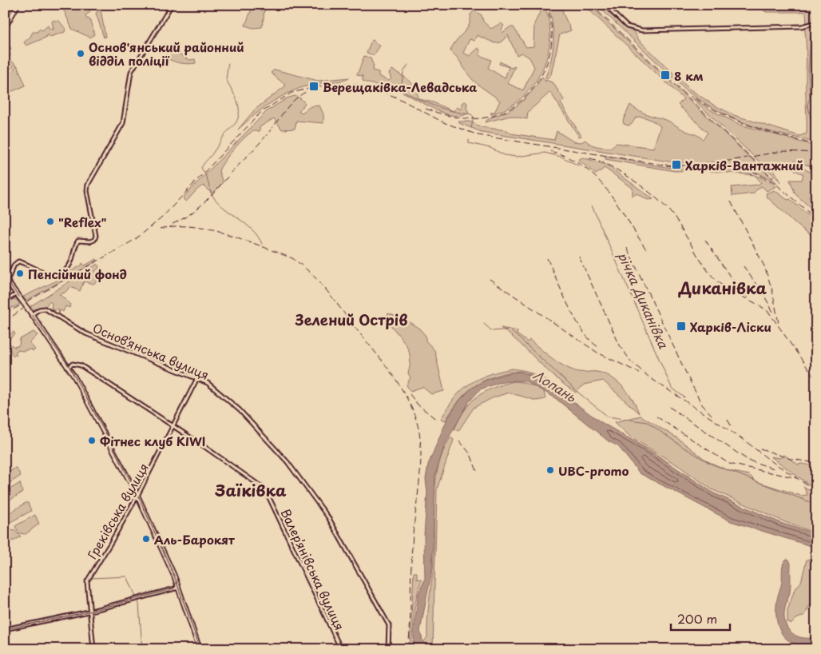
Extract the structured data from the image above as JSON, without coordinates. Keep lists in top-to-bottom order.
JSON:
{
  "streets": {
    "street": ["Основ’янська вулиця", "Греківська вулиця", "Валер’янівська вулиця"]
  },
  "crossings": [
    ["Основ’янська вулиця", "Греківська вулиця"],
    ["Греківська вулиця", "Валер’янівська вулиця"]
  ],
  "districts": ["Диканівка", "Зелений Острів", "Заїківка"],
  "water": ["річка Диканівка", "Лопань"],
  "places": {
    "other": [
      "Основ'янський районний відділ поліції",
      "\"Reflex\"",
      "Пенсійний фонд",
      "Фітнес клуб KIWI",
      "UBC-promo",
      "Аль-Барокят"
    ],
    "transit": [
      "8 км",
      "Верещаківка-Левадська",
      "Харків-Вантажний",
      "Харків-Ліски"
    ]
  },
  "scale_bar": "200 m"
}
